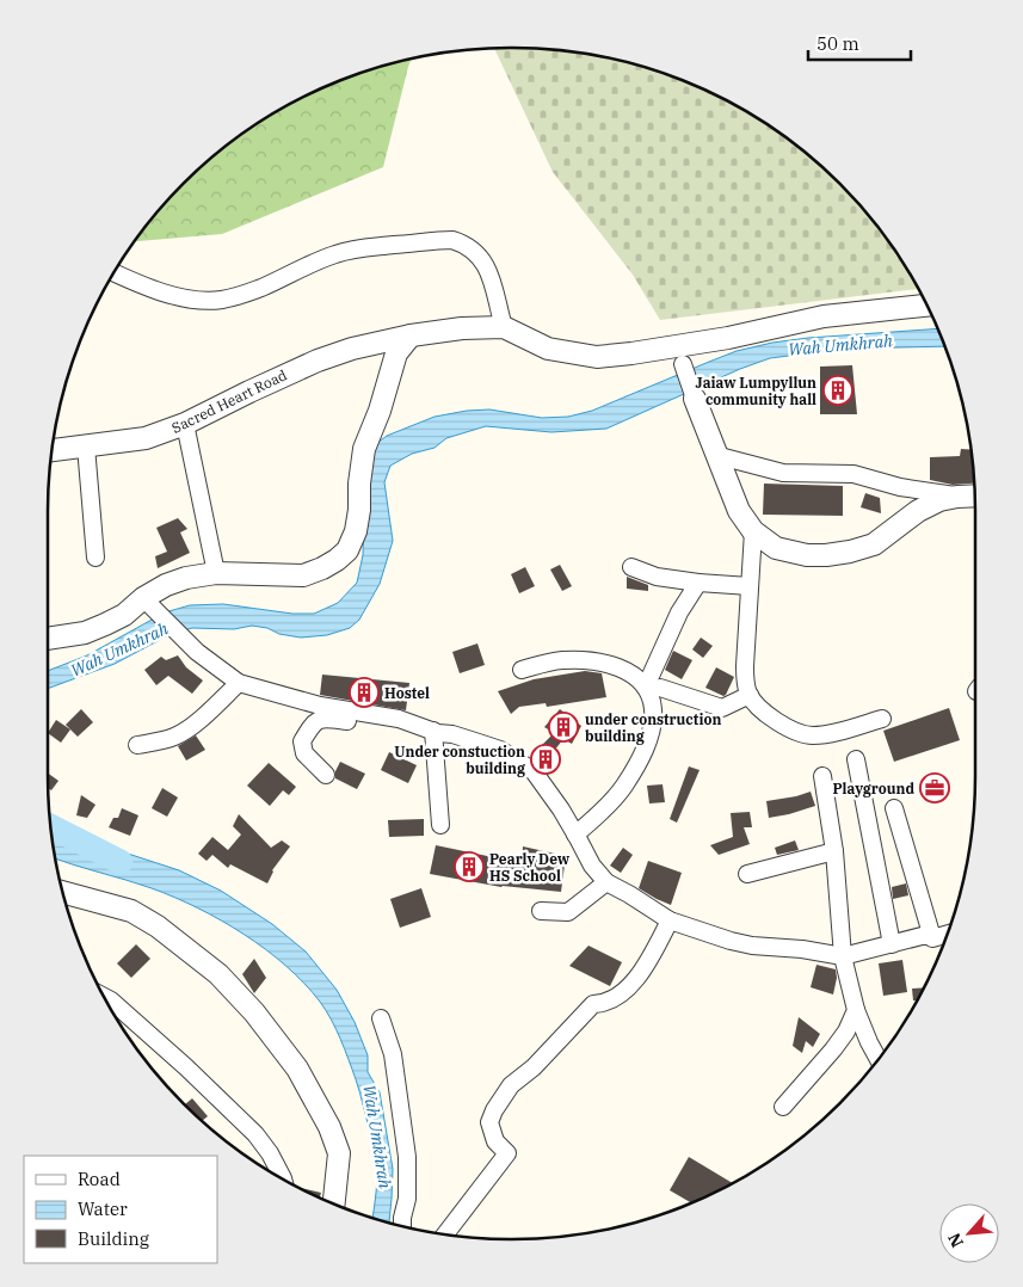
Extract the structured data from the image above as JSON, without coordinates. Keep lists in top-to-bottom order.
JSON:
{
  "streets": {
    "street": ["Sacred Heart Road"]
  },
  "water": ["Wah Umkhrah"],
  "places": {
    "building": [
      "Jaiaw Lumpyllun community hall",
      "Hostel",
      "under construction building",
      "Under constuction building",
      "Pearly Dew HS School"
    ],
    "office": ["Playground"]
  },
  "legend": ["Road", "Water", "Building"],
  "scale_bar": "50 m",
  "north": "bottom left"
}
